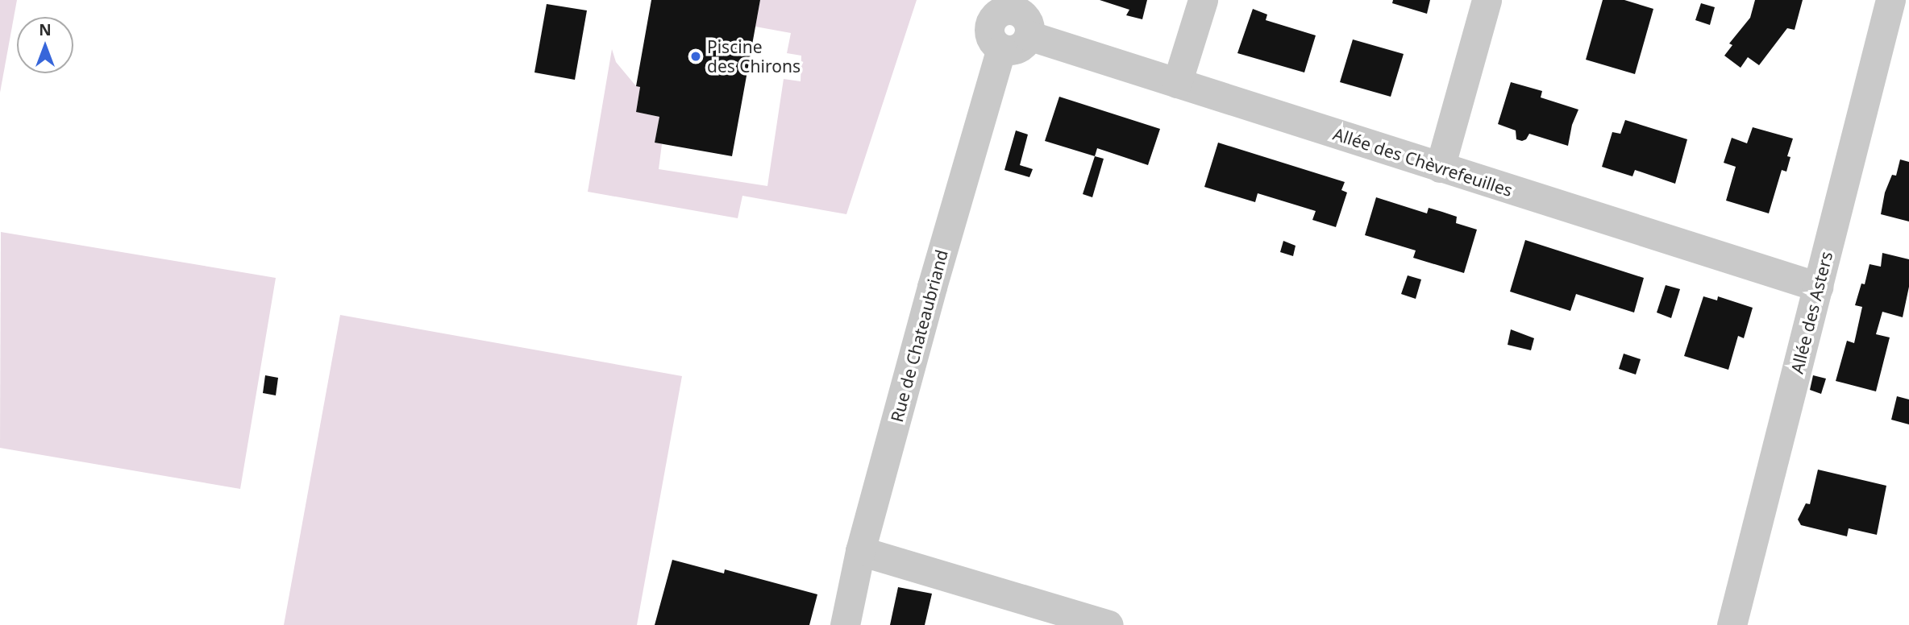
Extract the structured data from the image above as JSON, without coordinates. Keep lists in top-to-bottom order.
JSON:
{
  "streets": {
    "street": ["Allée des Chèvrefeuilles", "Allée des Asters", "Rue de Chateaubriand"]
  },
  "crossings": [
    ["Allée des Chèvrefeuilles", "Allée des Asters"],
    ["Allée des Chèvrefeuilles", "Rue de Chateaubriand"]
  ],
  "places": ["Piscine des Chirons"],
  "north": "top"
}
